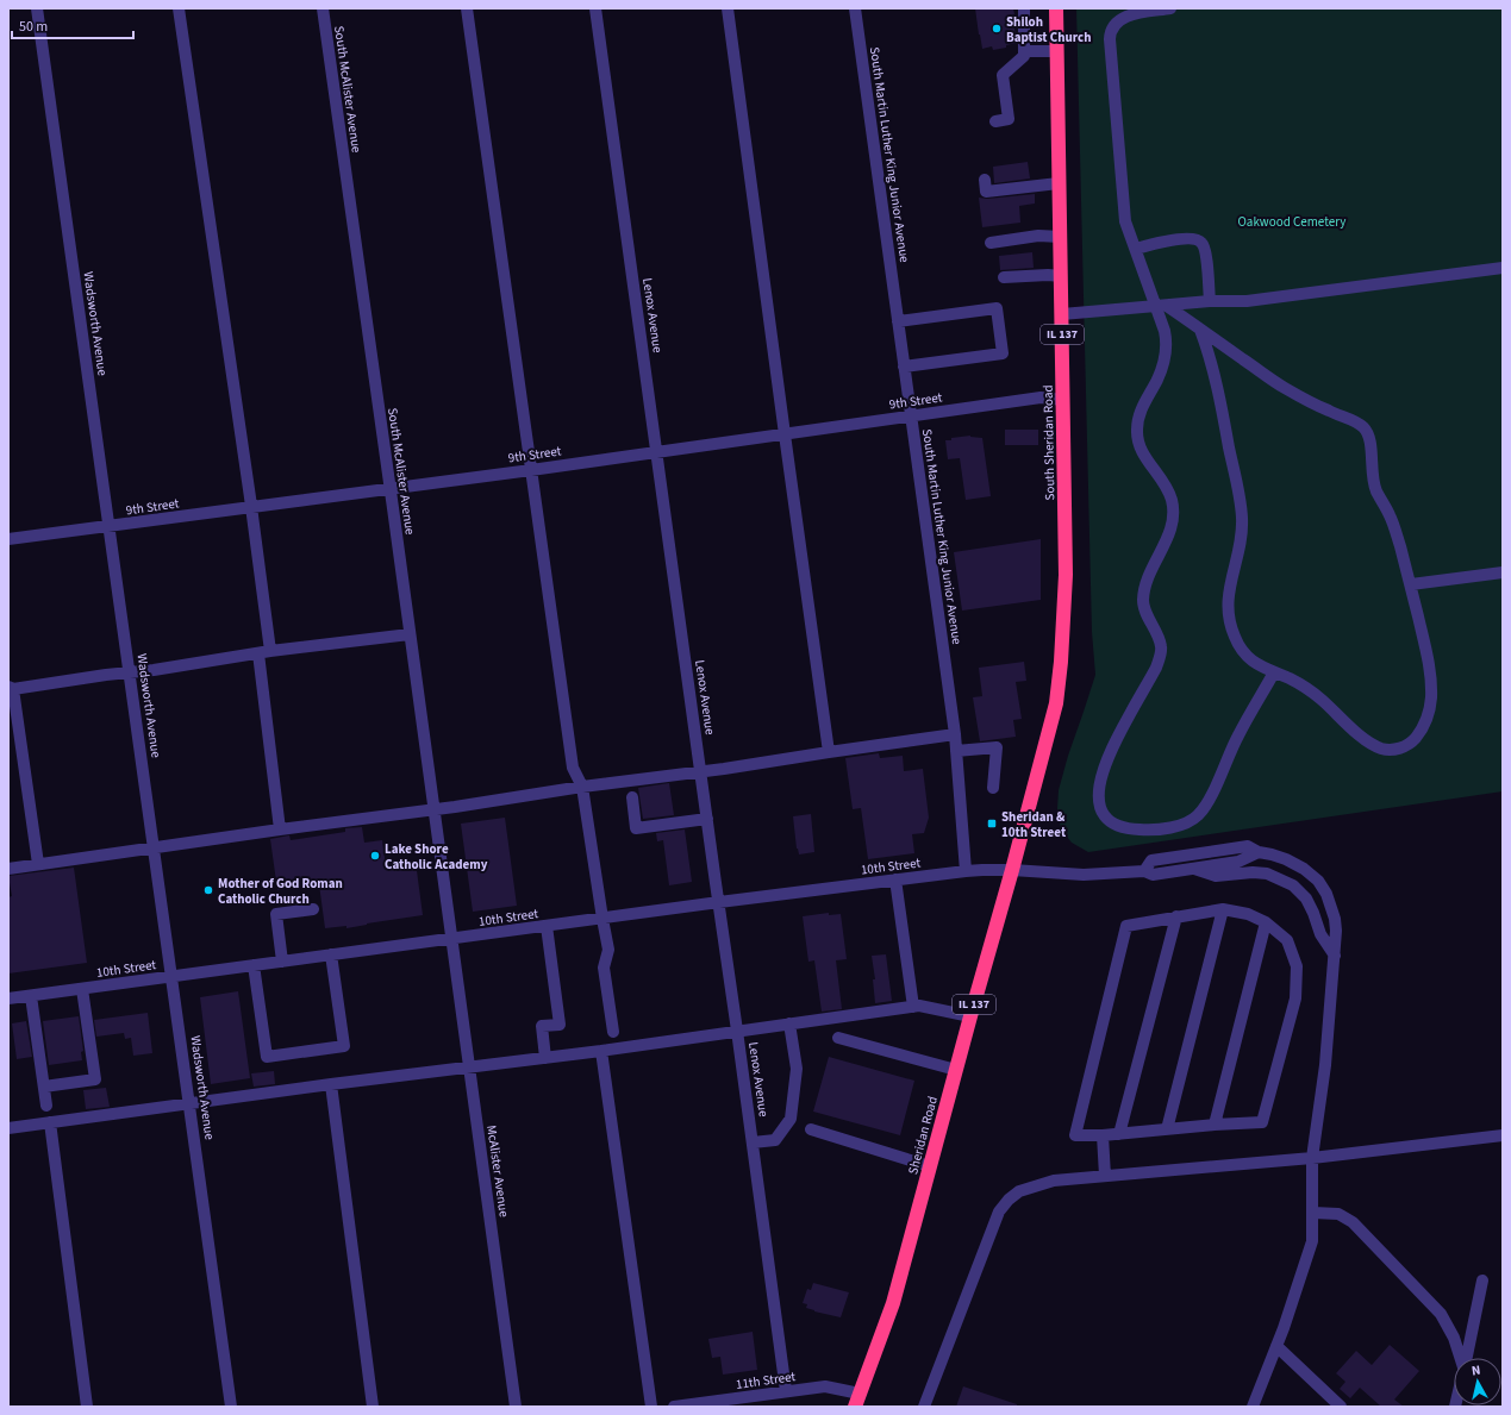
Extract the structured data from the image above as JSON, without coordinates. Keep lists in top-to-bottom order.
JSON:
{
  "streets": {
    "highway": ["IL 137", "South Sheridan Road", "Sheridan Road"],
    "street": [
      "South McAlister Avenue",
      "South Martin Luther King Junior Avenue",
      "Lenox Avenue",
      "Wadsworth Avenue",
      "9th Street",
      "10th Street",
      "McAlister Avenue",
      "11th Street"
    ]
  },
  "crossings": [
    ["South McAlister Avenue", "9th Street"],
    ["South McAlister Avenue", "10th Street"],
    ["South McAlister Avenue", "McAlister Avenue"],
    ["South Martin Luther King Junior Avenue", "9th Street"],
    ["South Martin Luther King Junior Avenue", "10th Street"],
    ["Lenox Avenue", "9th Street"],
    ["Lenox Avenue", "10th Street"],
    ["Lenox Avenue", "11th Street"],
    ["Wadsworth Avenue", "9th Street"],
    ["Wadsworth Avenue", "10th Street"],
    ["9th Street", "South Sheridan Road"],
    ["South Sheridan Road", "10th Street"],
    ["South Sheridan Road", "Sheridan Road"],
    ["10th Street", "Sheridan Road"],
    ["10th Street", "McAlister Avenue"],
    ["Sheridan Road", "11th Street"]
  ],
  "parks": ["Oakwood Cemetery"],
  "places": {
    "other": ["Shiloh Baptist Church", "Lake Shore Catholic Academy", "Mother of God Roman Catholic Church"],
    "transit": ["Sheridan & 10th Street"]
  },
  "scale_bar": "50 m",
  "north": "top"
}
